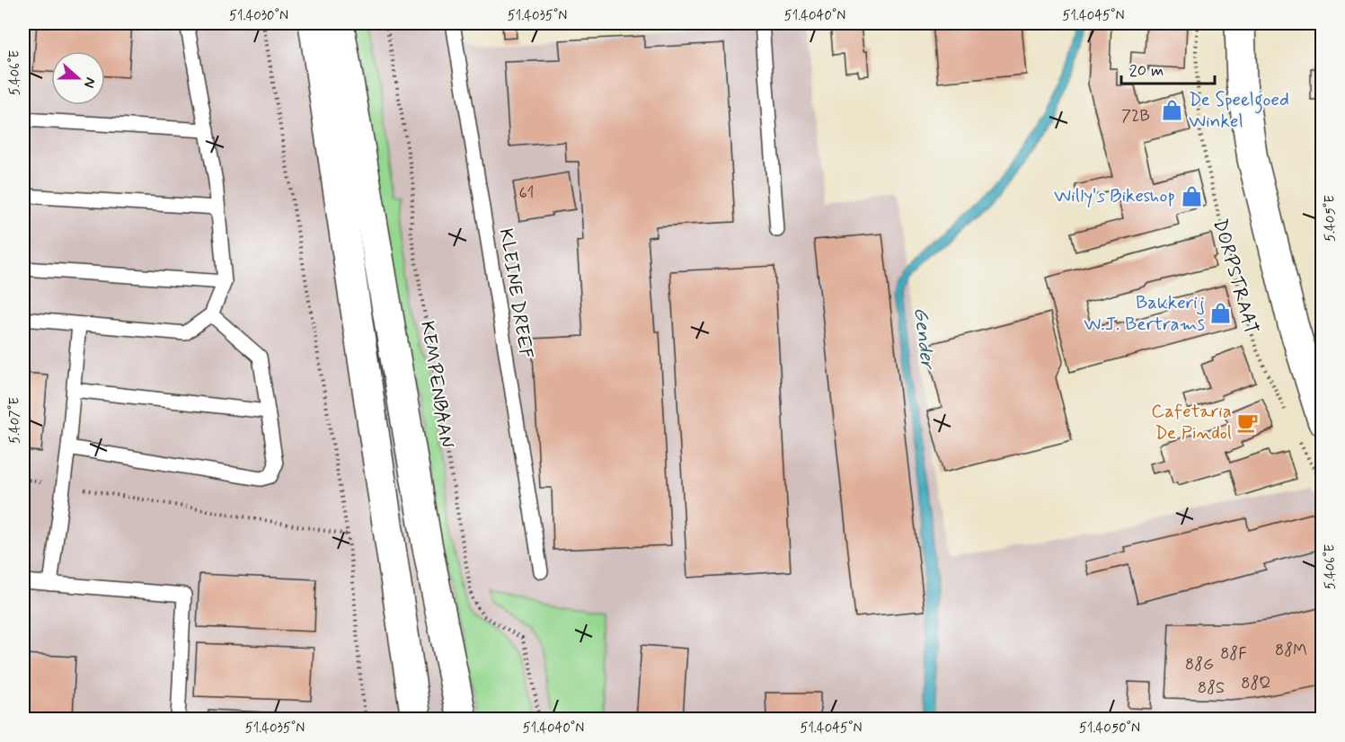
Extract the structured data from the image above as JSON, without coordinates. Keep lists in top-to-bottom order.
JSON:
{
  "streets": {
    "main road": ["KEMPENBAAN"],
    "lane": ["KLEINE DREEF"],
    "path": ["DORPSTRAAT"]
  },
  "water": ["Gender"],
  "places": {
    "shop": ["De Speelgoed Winkel", "Willy's Bikeshop", "Bakkerij W.J. Bertrams"],
    "cafe": ["Cafetaria De Pindol"]
  },
  "house_numbers": [
    "72B",
    "61",
    "88M",
    "88F",
    "88G",
    "88Q",
    "88S"
  ],
  "scale_bar": "20 m",
  "north": "right",
  "coordinates": [
    "51.4030°N",
    "51.4035°N",
    "51.4040°N",
    "51.4045°N",
    "5.406°E",
    "5.405°E",
    "5.407°E",
    "51.4050°N"
  ]
}
